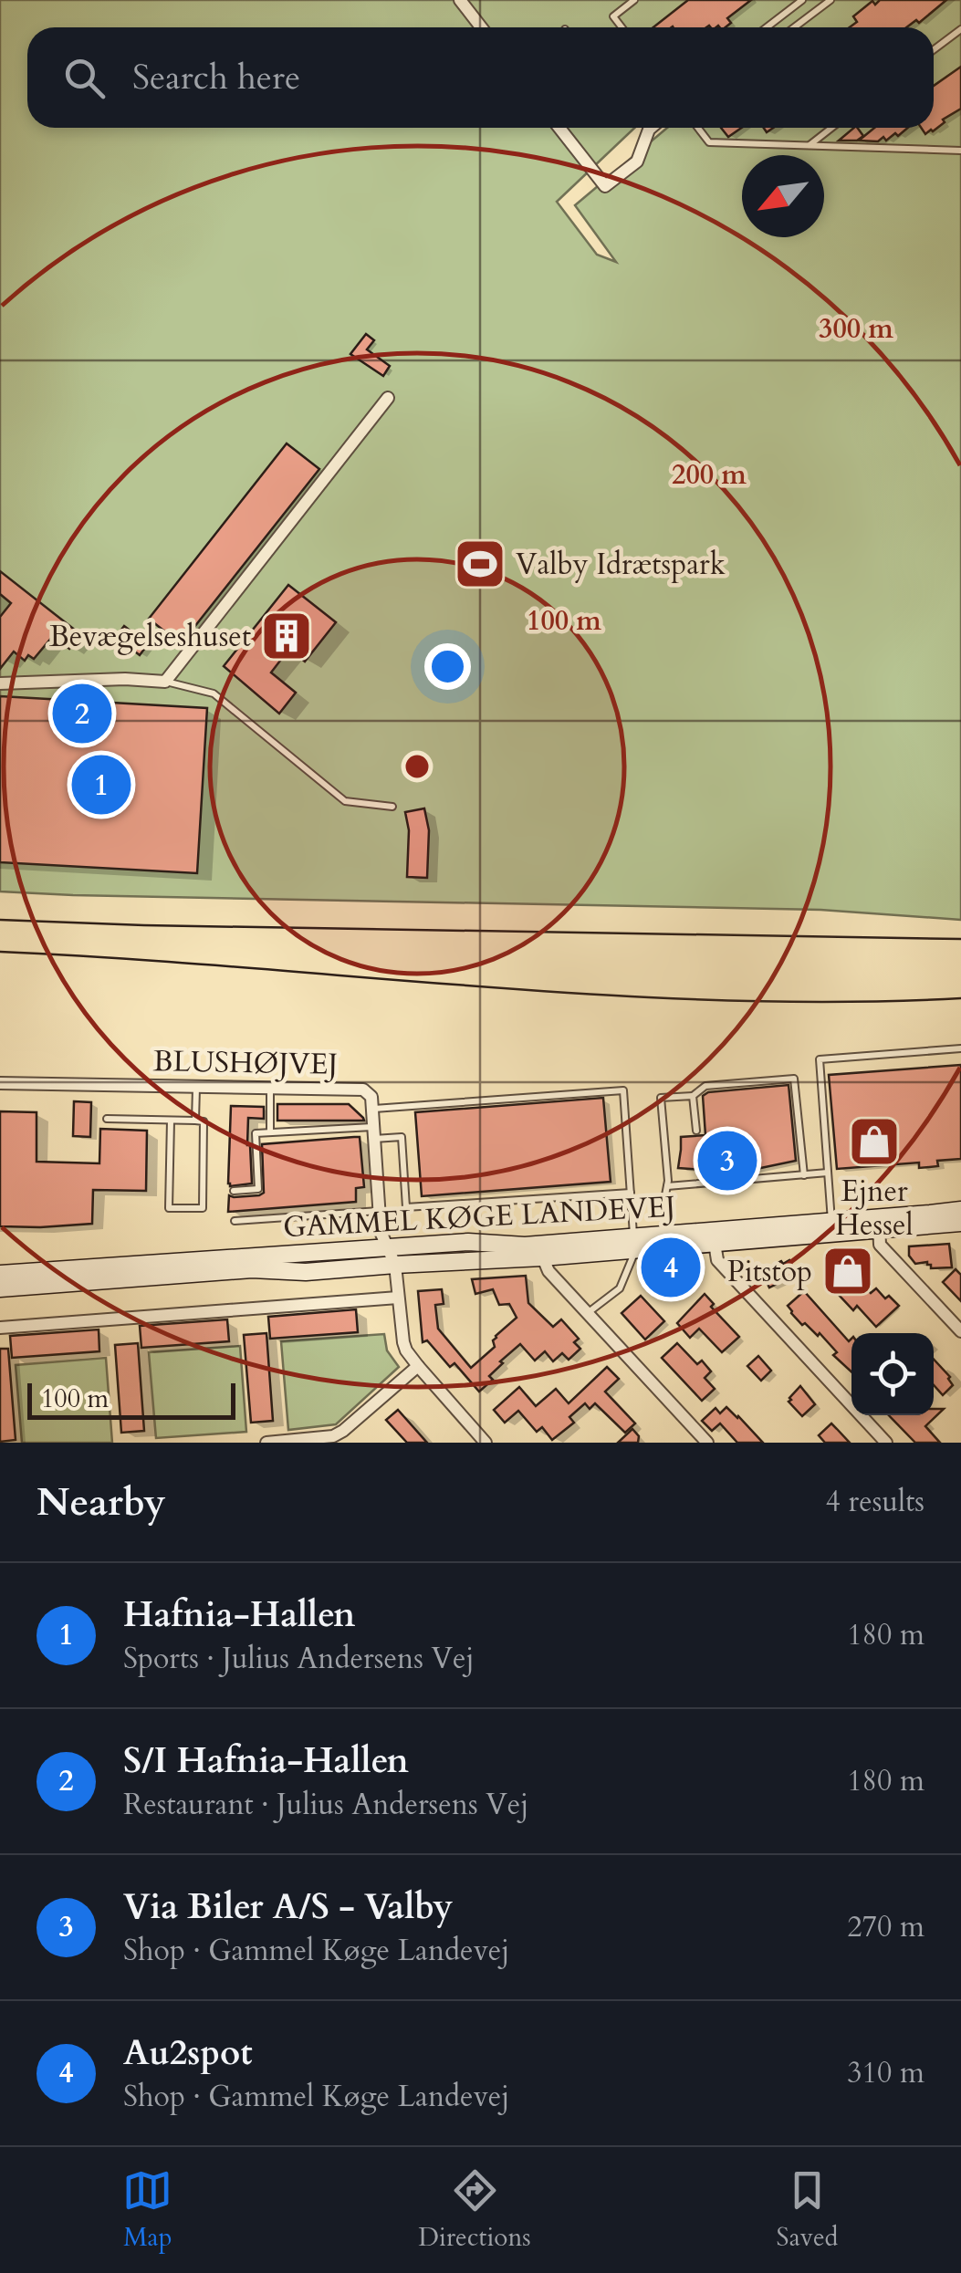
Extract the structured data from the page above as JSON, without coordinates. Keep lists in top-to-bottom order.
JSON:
{
  "streets": {
    "main road": ["GAMMEL KØGE LANDEVEJ"],
    "street": ["BLUSHØJVEJ"]
  },
  "crossings": [
    ["BLUSHØJVEJ", "GAMMEL KØGE LANDEVEJ"]
  ],
  "places": {
    "sports": ["Valby Idrætspark"],
    "building": ["Bevægelseshuset"],
    "shop": ["Ejner Hessel", "Pitstop"]
  },
  "scale_bar": "100 m",
  "north": "bottom left",
  "page": {
    "search": "Search here",
    "pins": [
      "2",
      "1",
      "3",
      "4"
    ],
    "scale": "100 m",
    "heading": ["Nearby", "4 results"],
    "list": [
      {
        "mark": "1",
        "name": "Hafnia-Hallen",
        "note": "Sports · Julius Andersens Vej",
        "value": "180 m"
      },
      {
        "mark": "2",
        "name": "S/I Hafnia-Hallen",
        "note": "Restaurant · Julius Andersens Vej",
        "value": "180 m"
      },
      {
        "mark": "3",
        "name": "Via Biler A/S - Valby",
        "note": "Shop · Gammel Køge Landevej",
        "value": "270 m"
      },
      {
        "mark": "4",
        "name": "Au2spot",
        "note": "Shop · Gammel Køge Landevej",
        "value": "310 m"
      }
    ],
    "nav": ["Map", "Directions", "Saved"]
  },
  "rings": ["300 m", "200 m", "100 m"]
}
